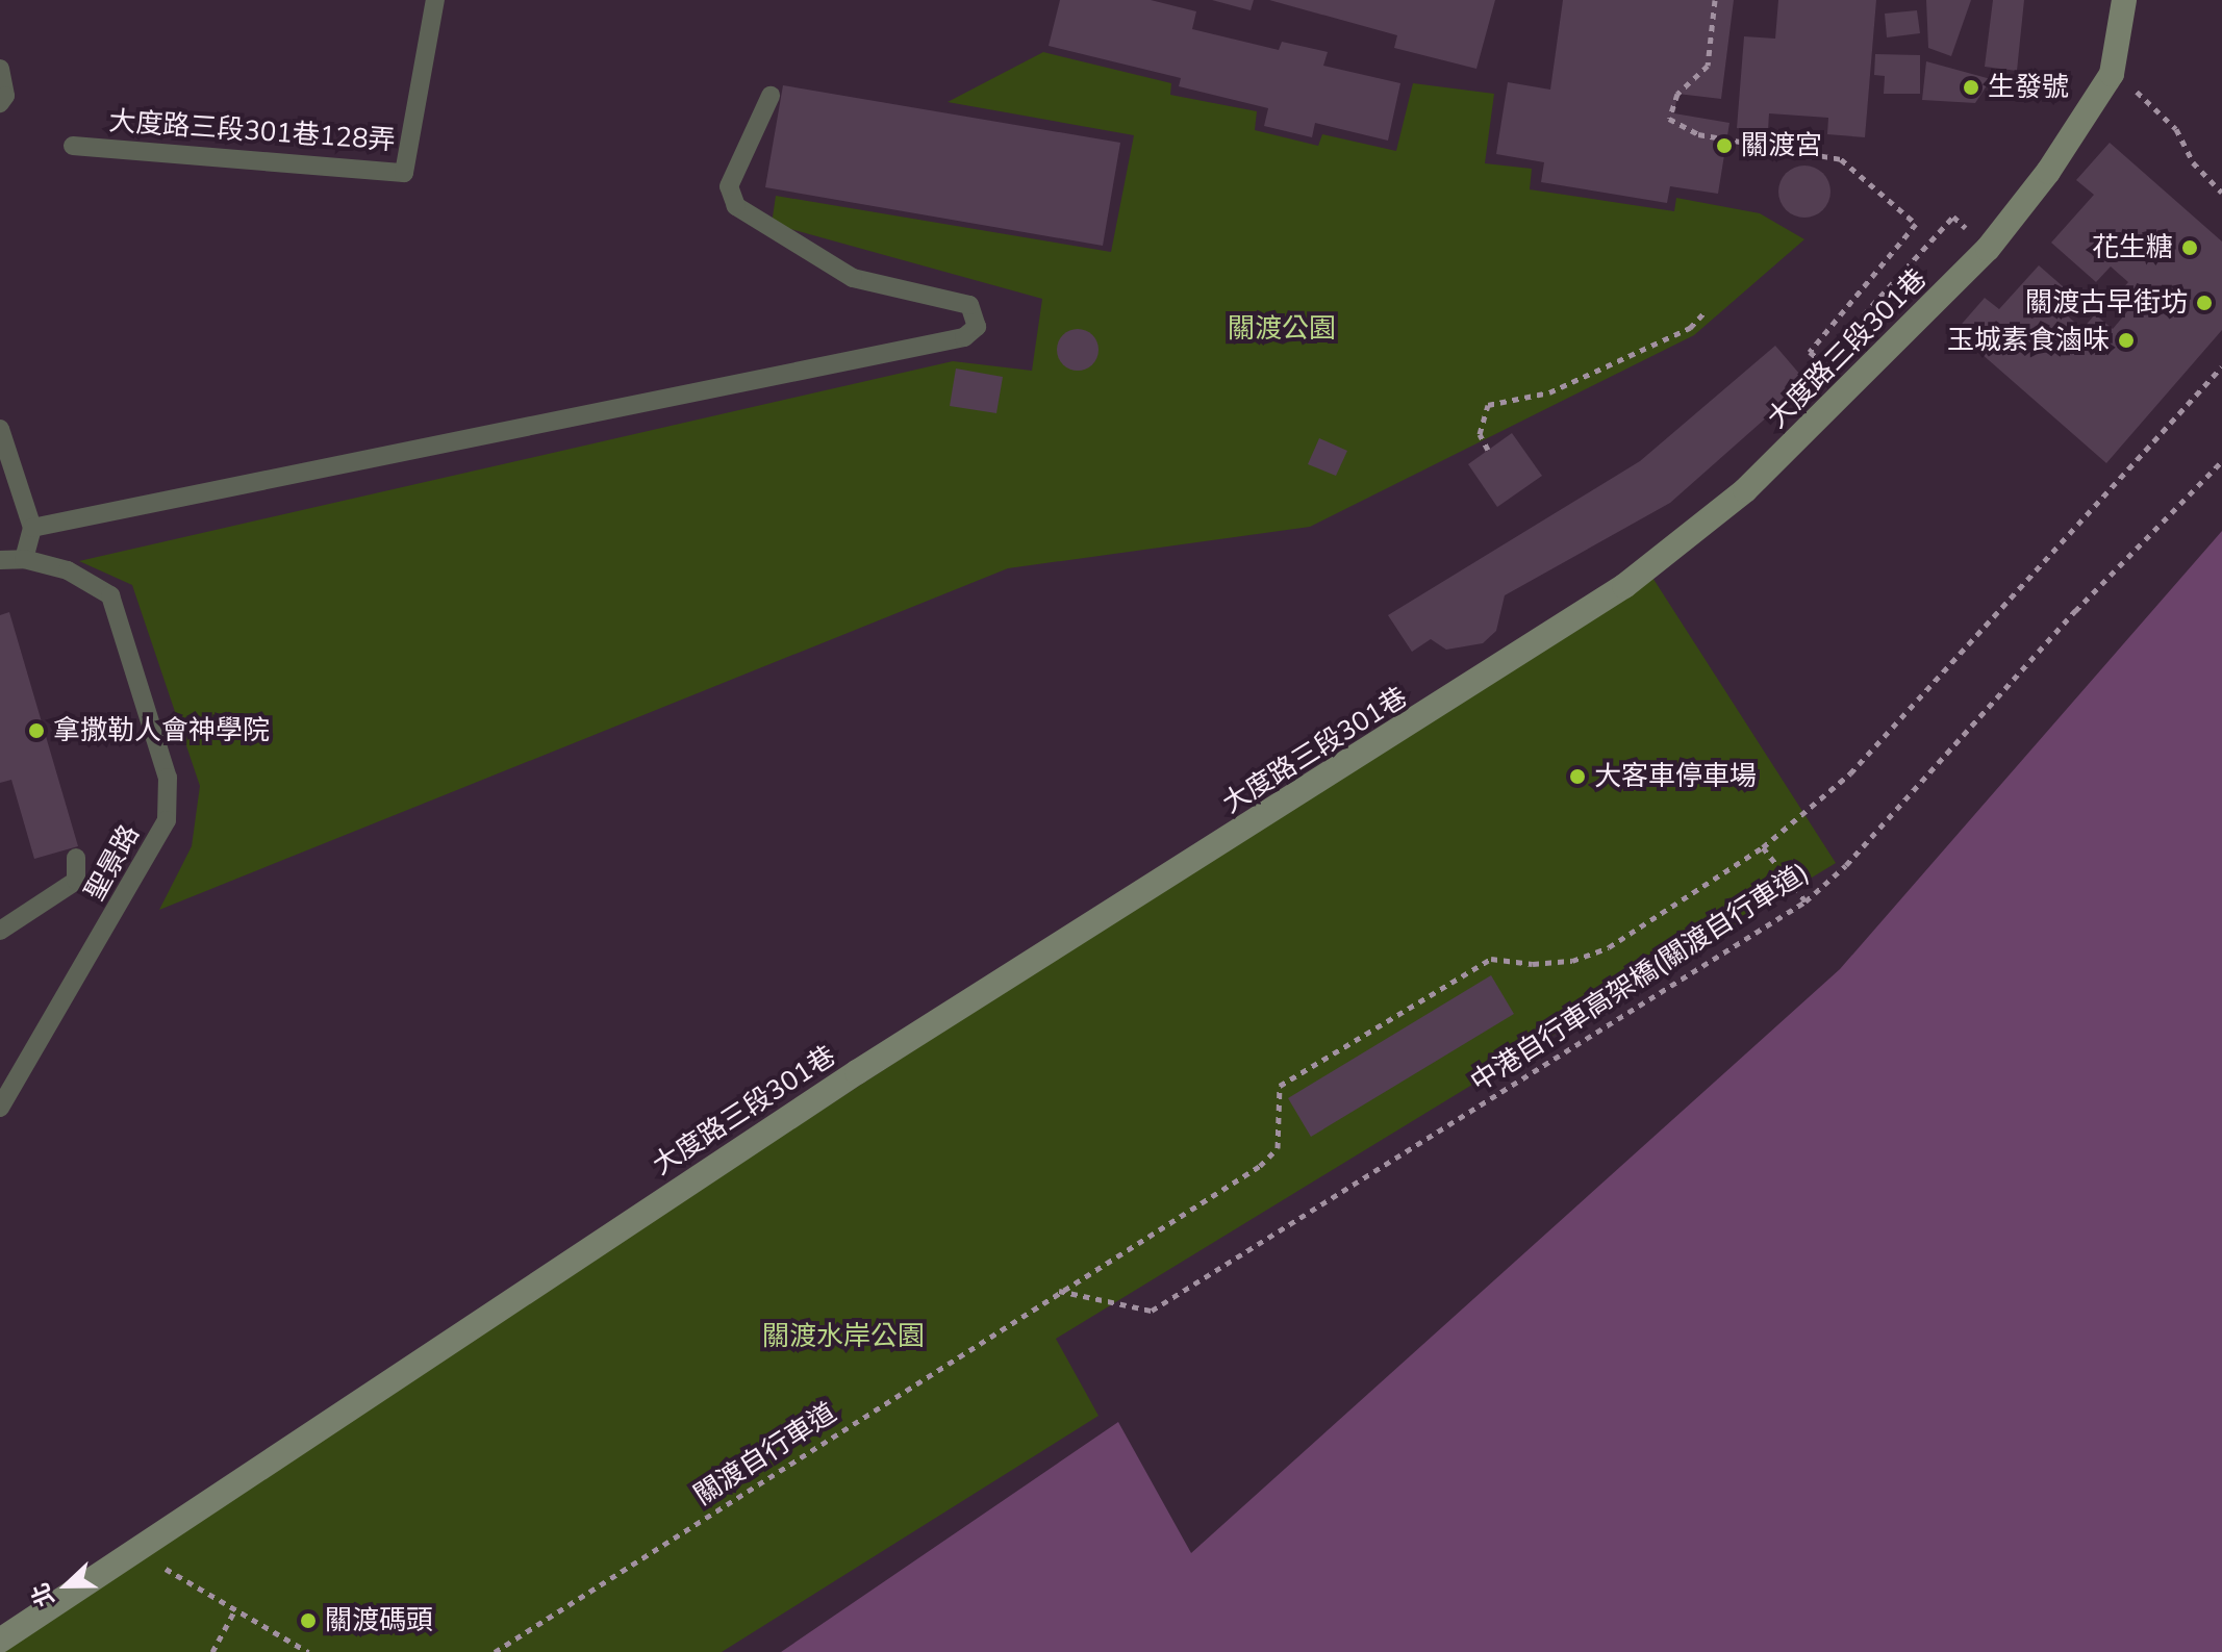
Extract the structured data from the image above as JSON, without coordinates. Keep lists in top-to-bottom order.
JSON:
{
  "streets": {
    "street": ["大度路三段301巷"],
    "lane": ["大度路三段301巷128弄", "聖景路"],
    "path": ["中港自行車高架橋(關渡自行車道)", "關渡自行車道"]
  },
  "crossings": [
    ["中港自行車高架橋(關渡自行車道)", "關渡自行車道"]
  ],
  "parks": ["關渡公園", "關渡水岸公園"],
  "places": [
    "生發號",
    "關渡宮",
    "花生糖",
    "關渡古早街坊",
    "玉城素食滷味",
    "拿撒勒人會神學院",
    "大客車停車場",
    "關渡碼頭"
  ],
  "north": "left"
}
